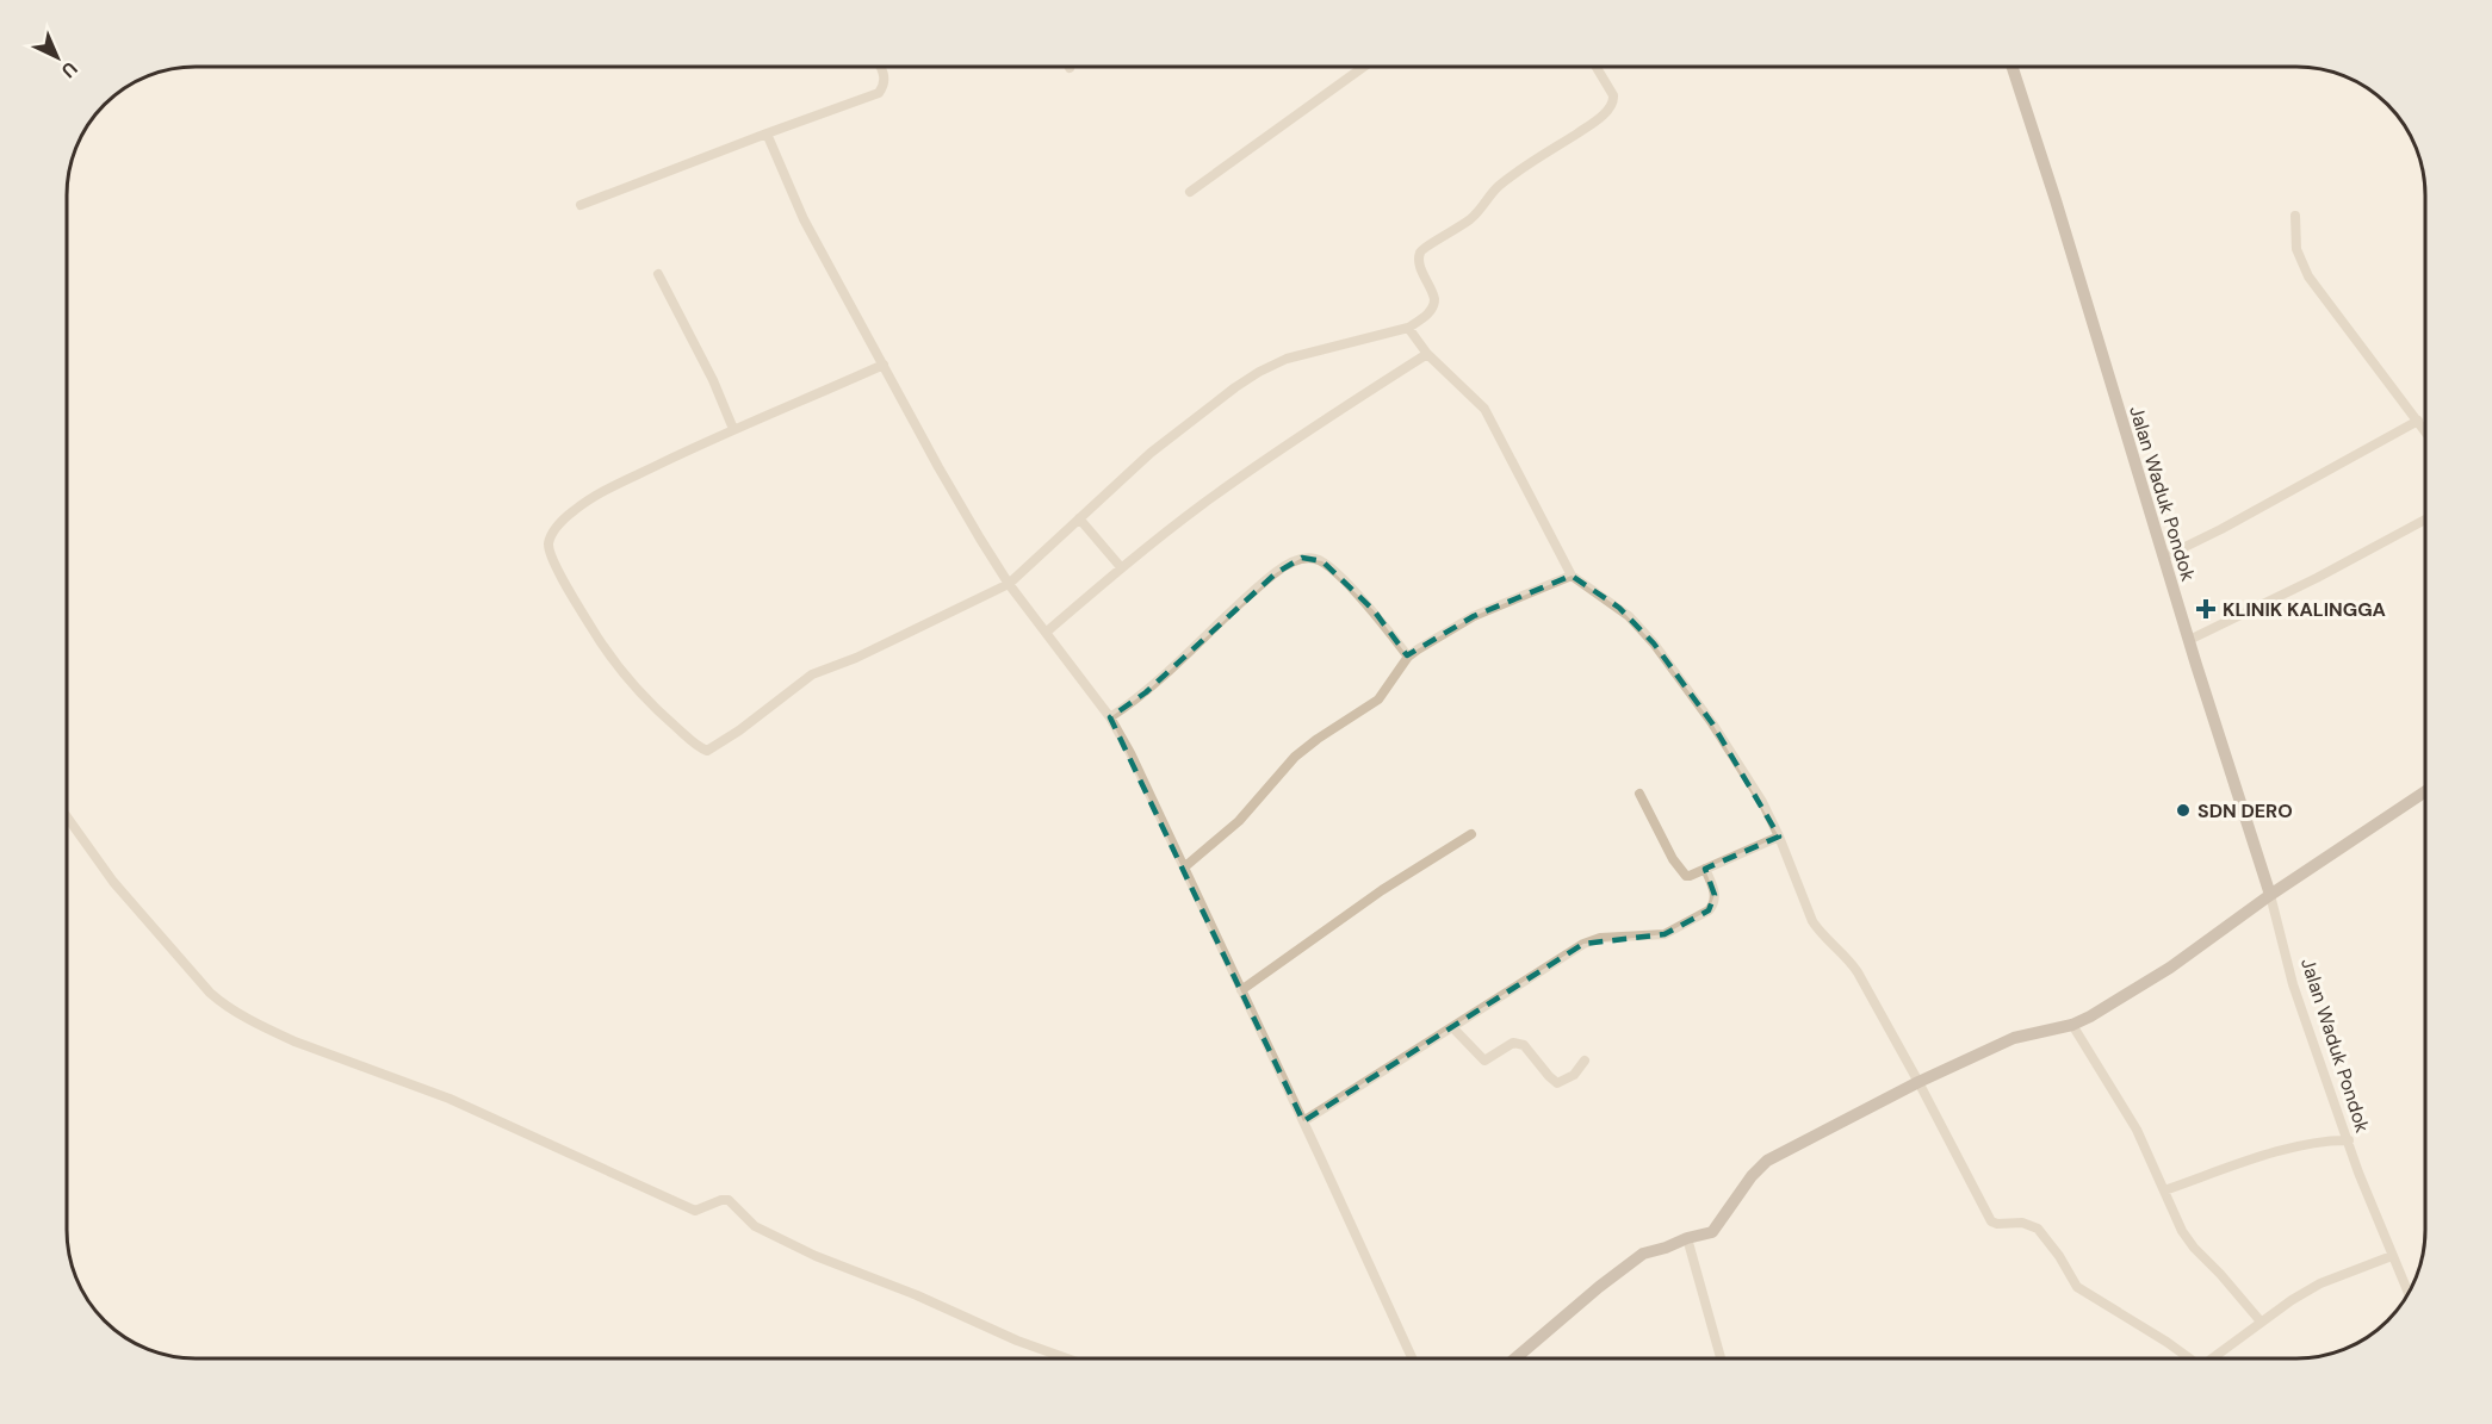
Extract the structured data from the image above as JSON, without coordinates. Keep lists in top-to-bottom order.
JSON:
{
  "streets": {
    "street": ["Jalan Waduk Pondok"]
  },
  "places": {
    "health": ["KLINIK KALINGGA"],
    "other": ["SDN DERO"]
  },
  "north": "bottom right"
}
